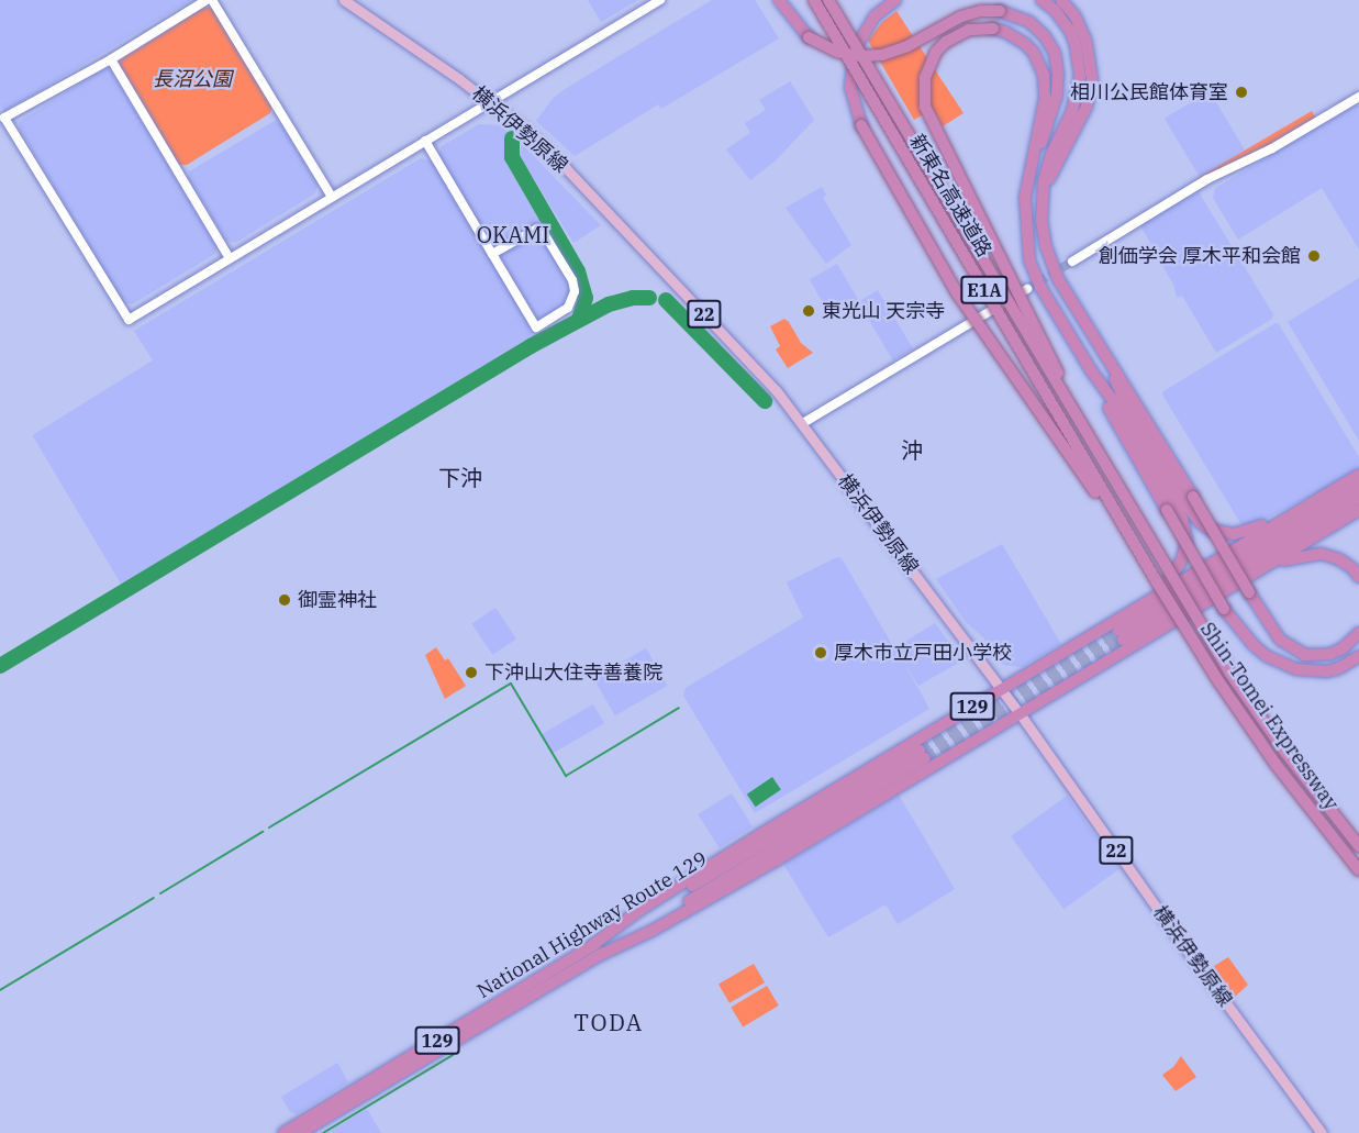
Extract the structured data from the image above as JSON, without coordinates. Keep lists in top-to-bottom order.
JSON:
{
  "streets": {
    "highway": [
      "新東名高速道路",
      "E1A",
      "129",
      "Shin-Tomei Expressway",
      "National Highway Route 129"
    ],
    "main road": ["横浜伊勢原線", "22"]
  },
  "crossings": [
    ["横浜伊勢原線", "129"],
    ["新東名高速道路", "Shin-Tomei Expressway"],
    ["129", "National Highway Route 129"]
  ],
  "districts": [
    "OKAMI",
    "沖",
    "下沖",
    "TODA"
  ],
  "parks": ["長沼公園"],
  "places": [
    "相川公民館体育室",
    "創価学会 厚木平和会館",
    "東光山 天宗寺",
    "御霊神社",
    "厚木市立戸田小学校",
    "下沖山大住寺善養院"
  ]
}
